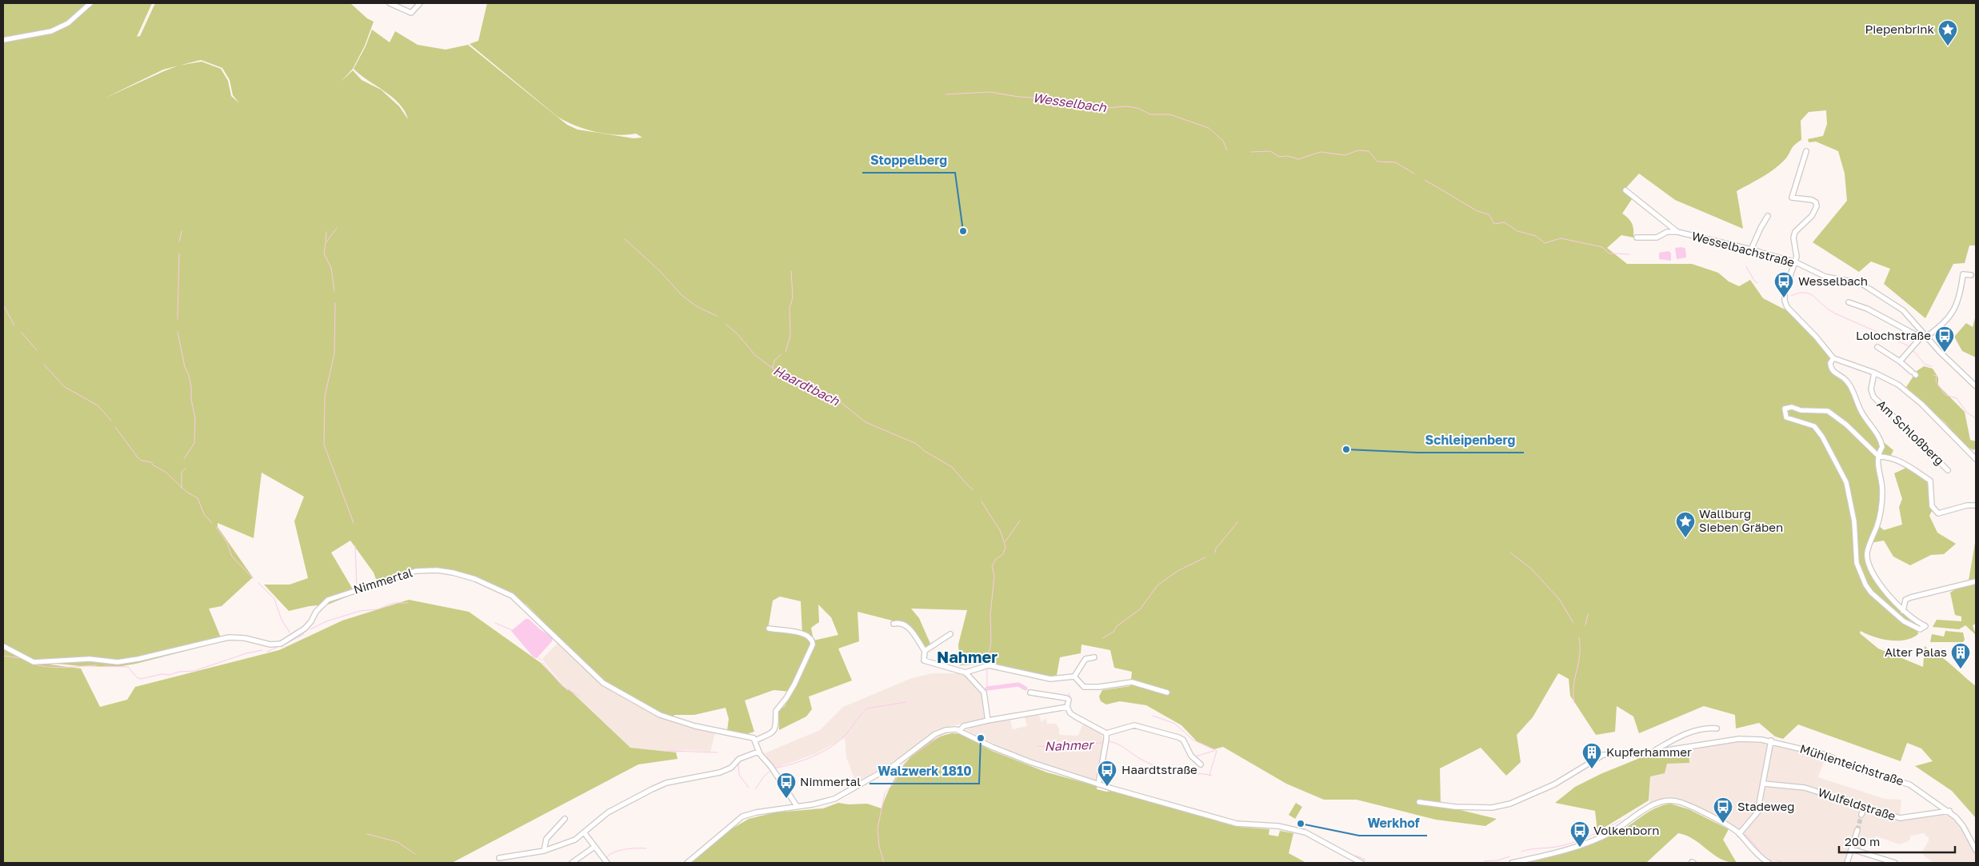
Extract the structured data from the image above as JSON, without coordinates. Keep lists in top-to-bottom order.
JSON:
{
  "streets": {
    "street": [
      "Wesselbachstraße",
      "Am Schloßberg",
      "Nimmertal",
      "Mühlenteichstraße",
      "Wulfeldstraße"
    ]
  },
  "crossings": [
    ["Mühlenteichstraße", "Wulfeldstraße"]
  ],
  "districts": ["Nahmer"],
  "water": ["Wesselbach", "Haardtbach", "Nahmer"],
  "places": {
    "place": ["Piepenbrink", "Wallburg Sieben Gräben"],
    "other": [
      "Stoppelberg",
      "Schleipenberg",
      "Walzwerk 1810",
      "Werkhof"
    ],
    "bus stop": [
      "Wesselbach",
      "Lolochstraße",
      "Haardtstraße",
      "Nimmertal",
      "Stadeweg",
      "Volkenborn"
    ],
    "building": ["Alter Palas", "Kupferhammer"]
  },
  "scale_bar": "200 m"
}
